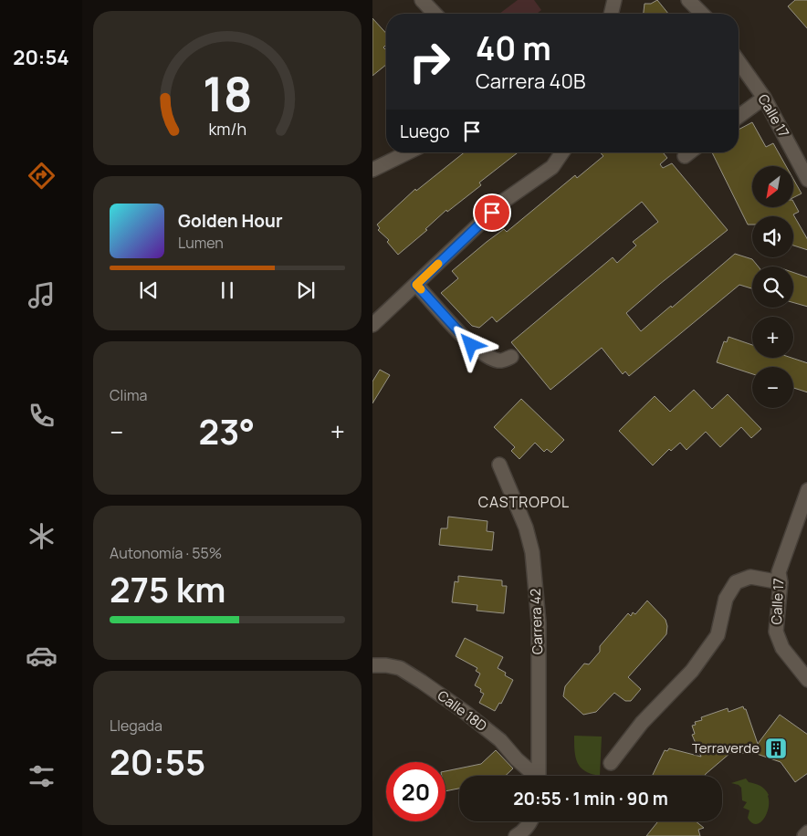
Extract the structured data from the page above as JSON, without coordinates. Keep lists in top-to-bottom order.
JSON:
{
  "streets": {
    "street": ["Calle 17", "Carrera 42", "Calle 18D"]
  },
  "districts": ["CASTROPOL"],
  "places": {
    "building": ["Terraverde"]
  },
  "north": "bottom left",
  "page": {
    "tabs": "20:54",
    "turn": ["40 m", "Carrera 40B"],
    "then": "Luego",
    "map_buttons": ["+", "−"],
    "song": ["Golden Hour", "Lumen"],
    "tile": [
      "Clima",
      ["Autonomía · 55%", "275 km"],
      ["Llegada", "20:55"]
    ],
    "heat": ["−", "23°", "+"],
    "limit": "20",
    "trip": "20:55 · 1 min · 90 m",
    "gauge": ["18", "km/h"]
  }
}
